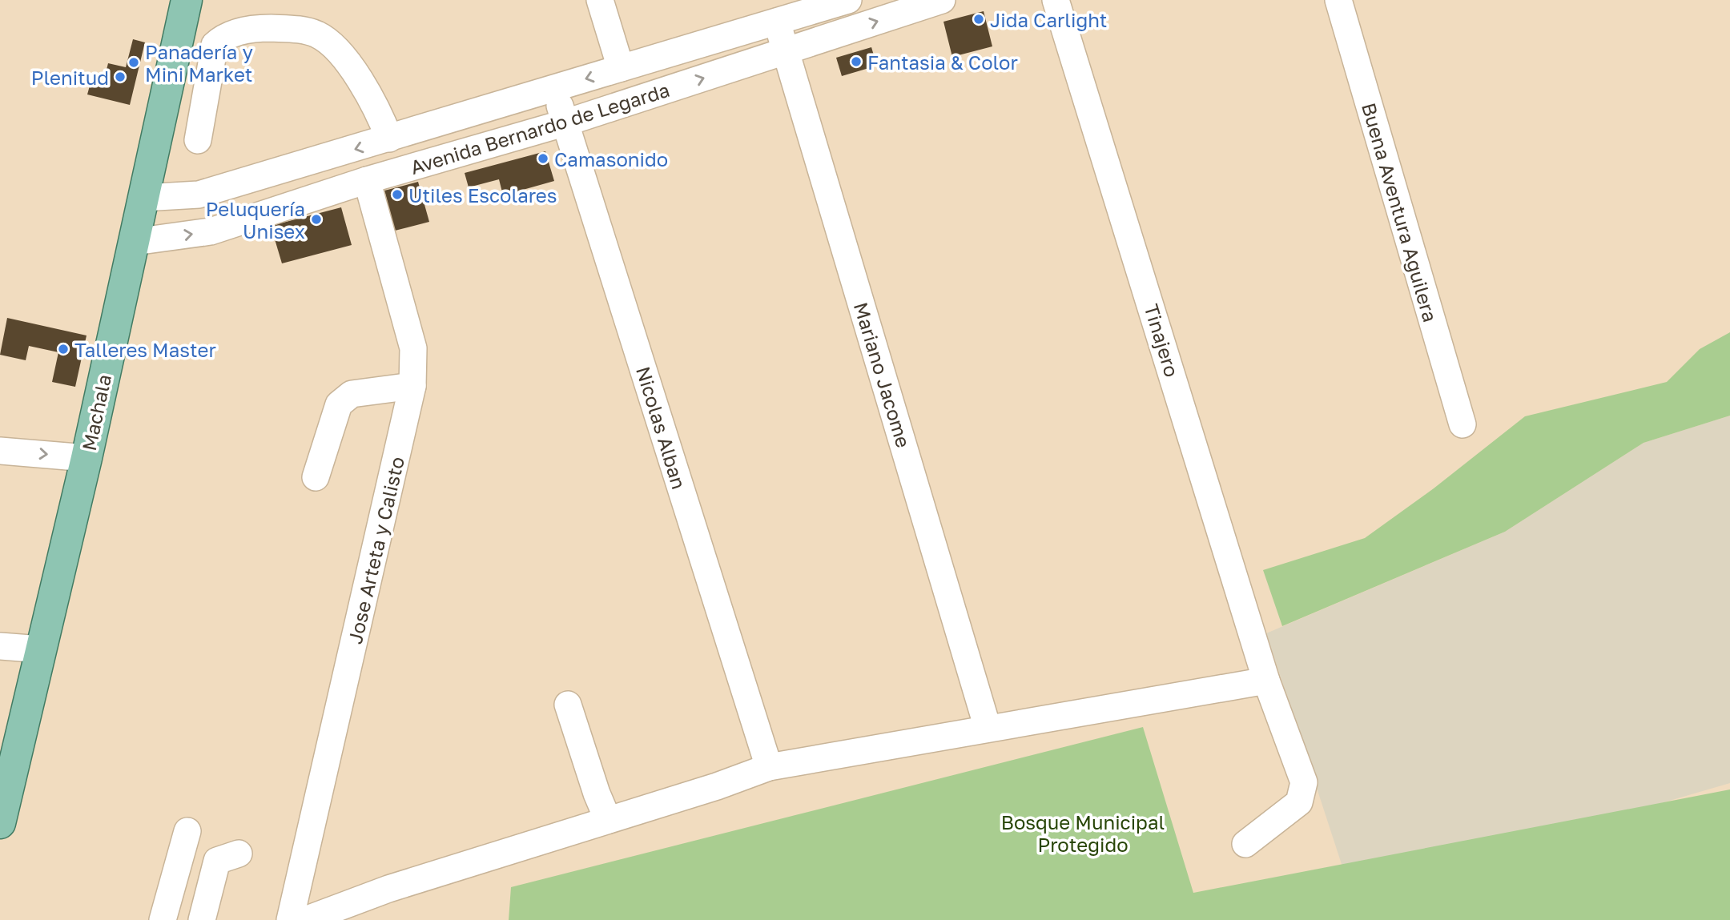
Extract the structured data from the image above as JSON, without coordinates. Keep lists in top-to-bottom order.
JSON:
{
  "streets": {
    "main road": ["Machala"],
    "street": [
      "Avenida Bernardo de Legarda",
      "Buena Aventura Aguilera",
      "Tinajero",
      "Mariano Jacome",
      "Nicolas Alban",
      "Jose Arteta y Calisto"
    ]
  },
  "crossings": [
    ["Avenida Bernardo de Legarda", "Mariano Jacome"],
    ["Avenida Bernardo de Legarda", "Machala"],
    ["Avenida Bernardo de Legarda", "Nicolas Alban"],
    ["Avenida Bernardo de Legarda", "Jose Arteta y Calisto"]
  ],
  "parks": ["Bosque Municipal Protegido"],
  "places": [
    "Jida Carlight",
    "Fantasia & Color",
    "Panadería y Mini Market",
    "Plenitud",
    "Camasonido",
    "Utiles Escolares",
    "Peluquería Unisex",
    "Talleres Master"
  ]
}
